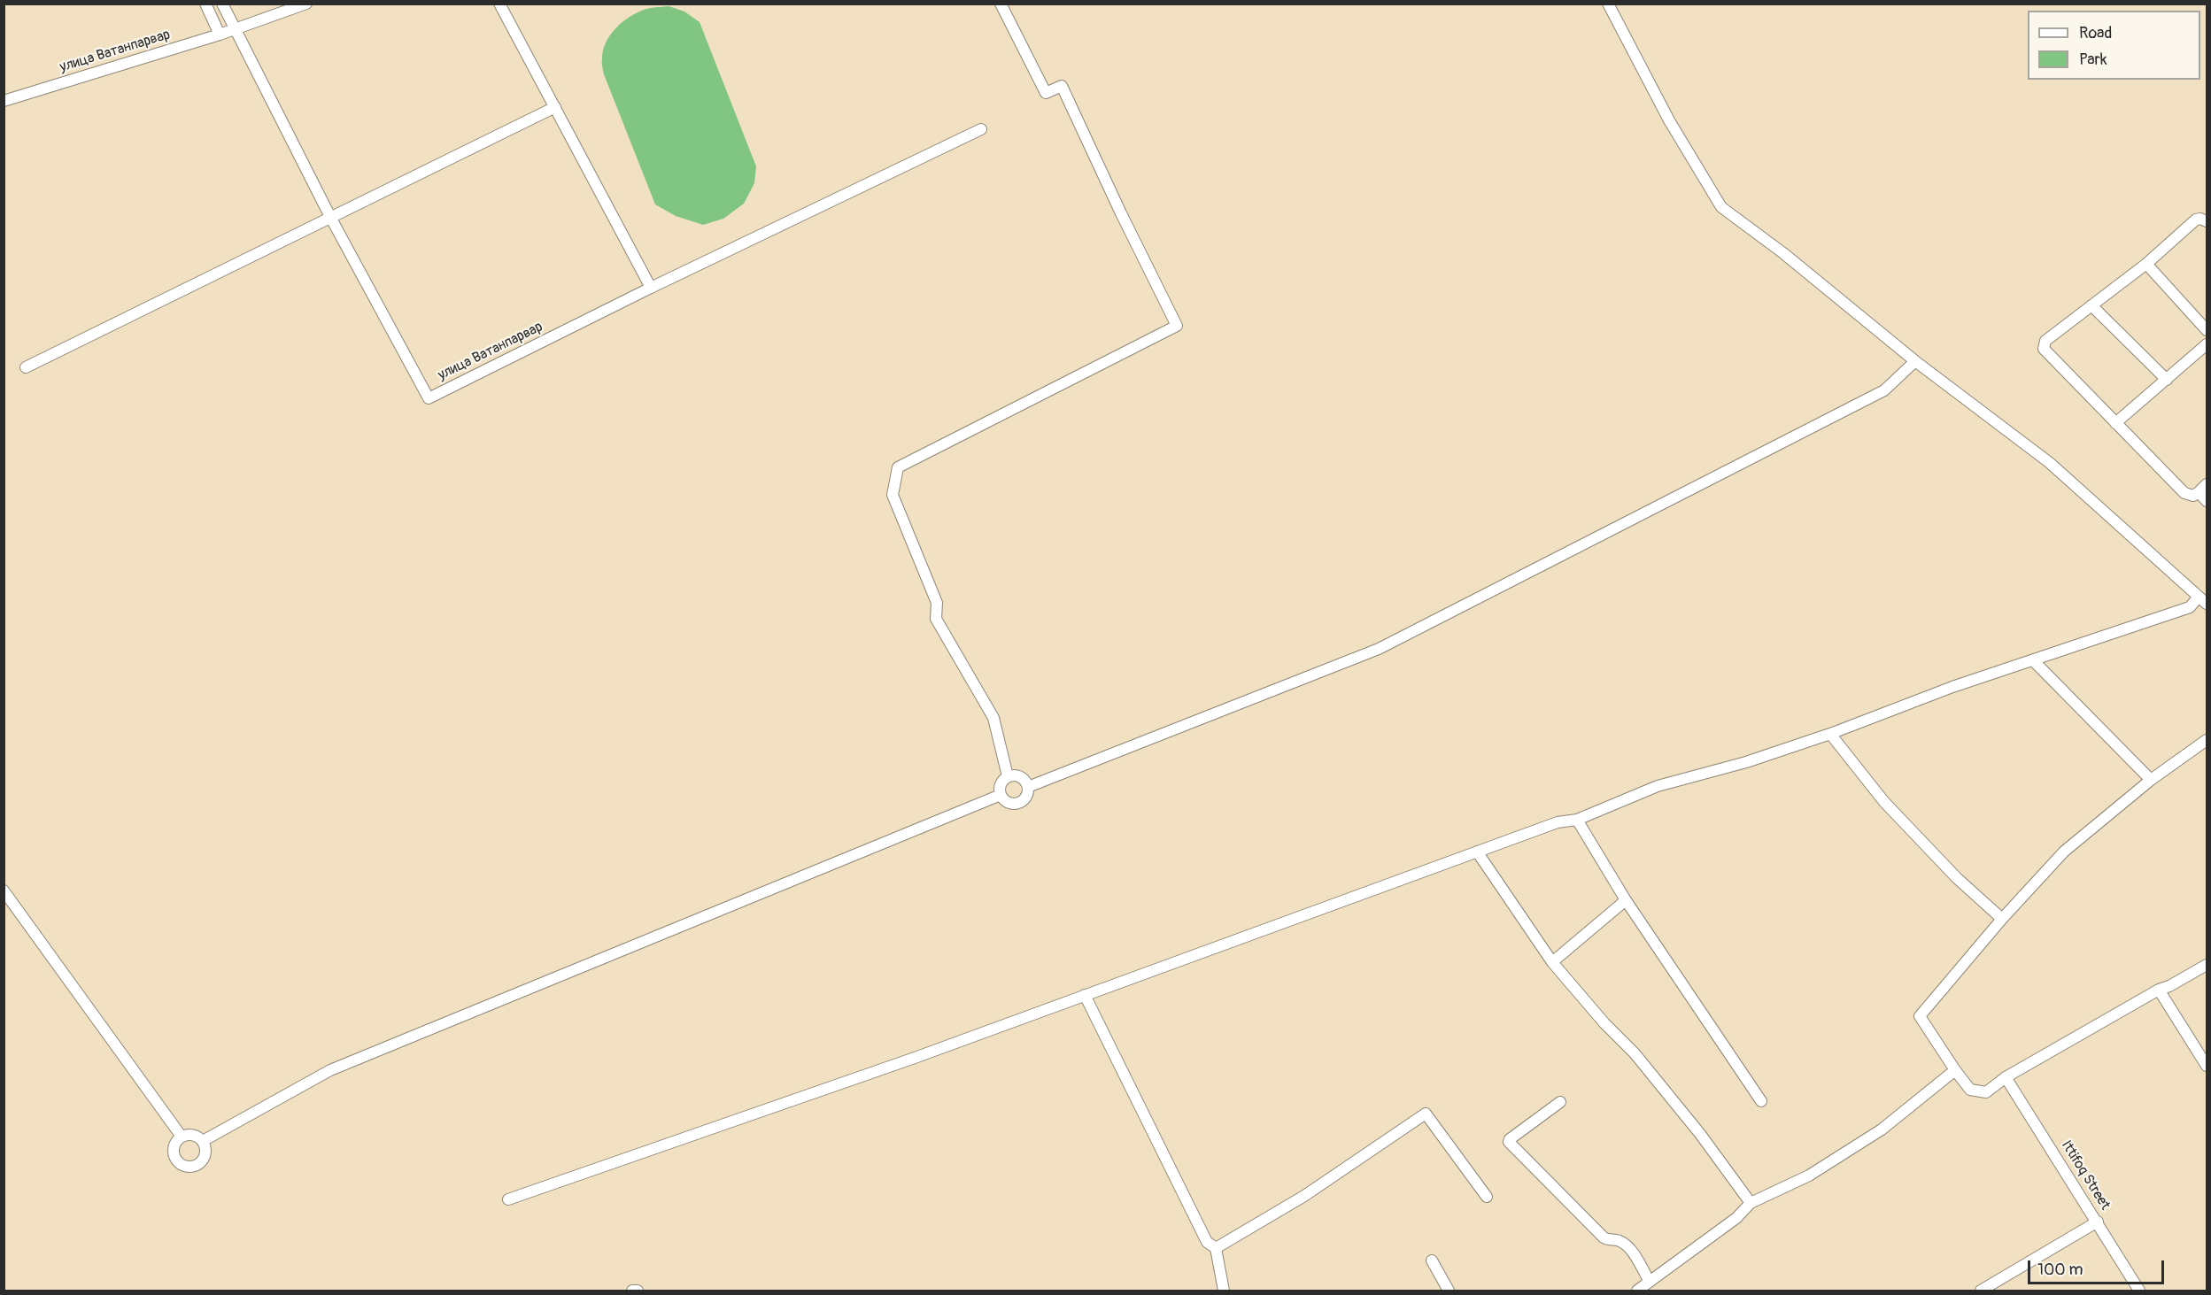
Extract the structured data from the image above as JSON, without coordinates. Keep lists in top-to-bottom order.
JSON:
{
  "streets": {
    "street": ["улица Ватанпарвар", "Ittifoq Street"]
  },
  "legend": ["Road", "Park"],
  "scale_bar": "100 m"
}
